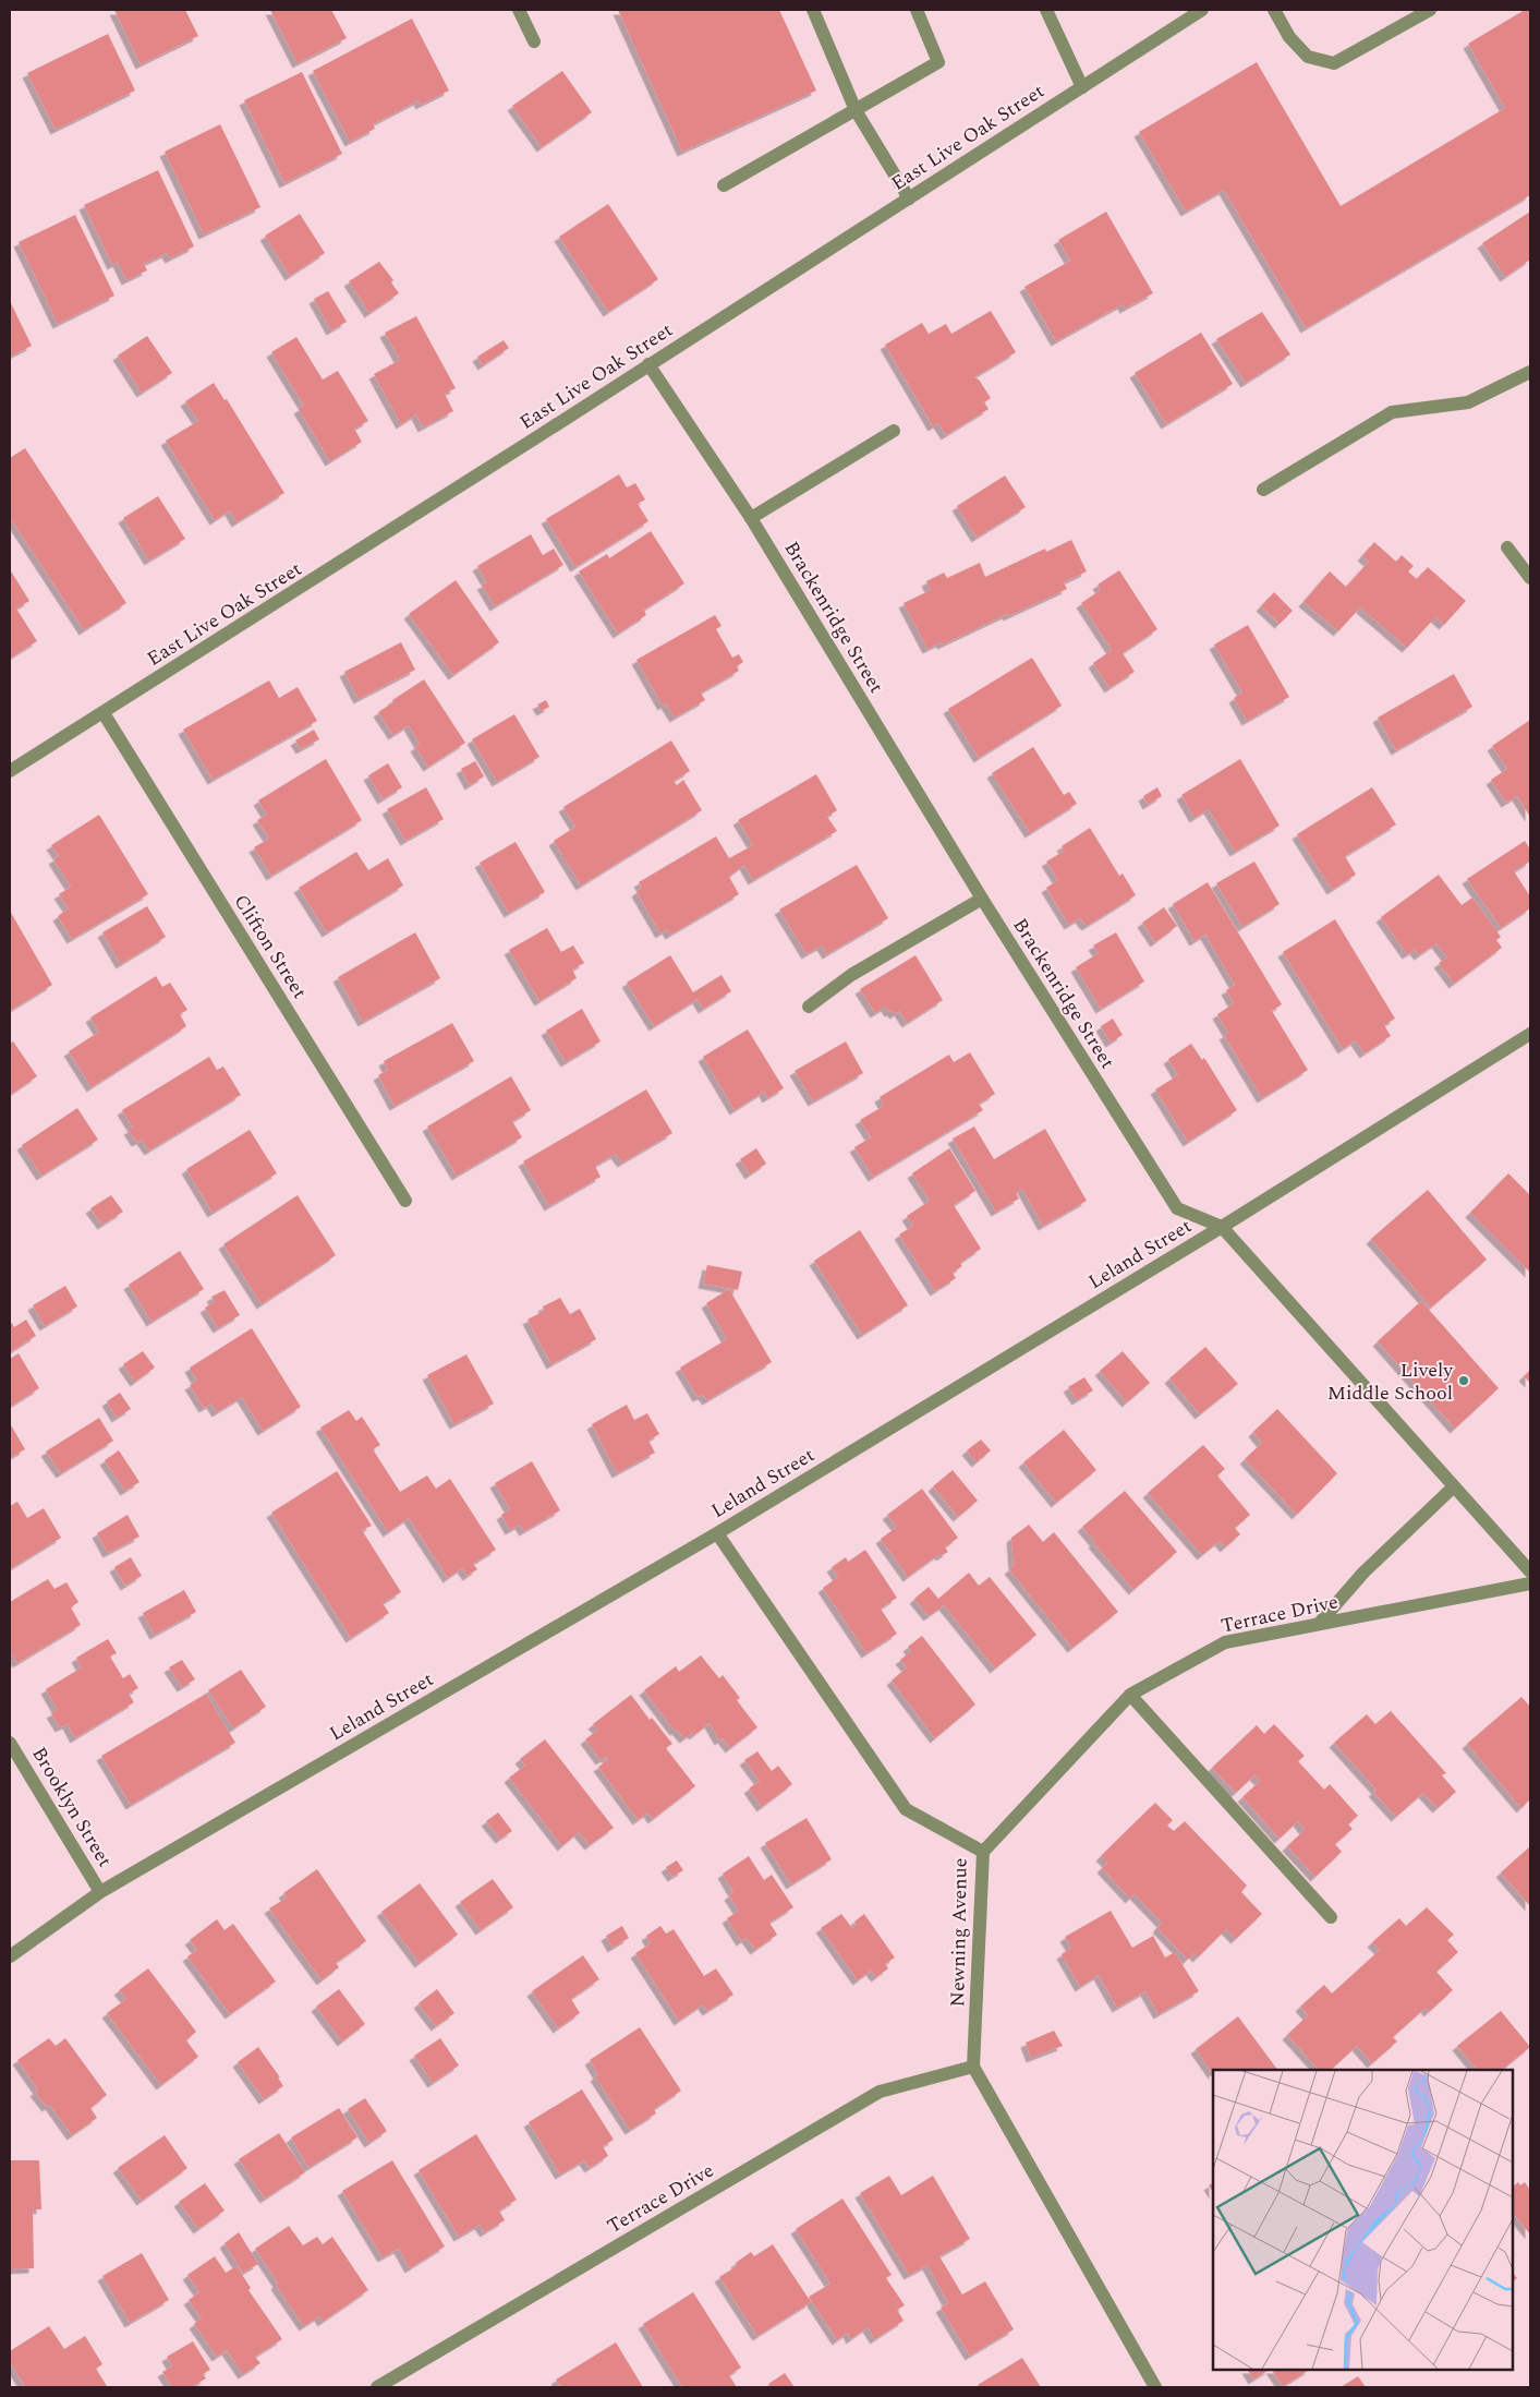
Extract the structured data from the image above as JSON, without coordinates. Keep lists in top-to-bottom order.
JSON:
{
  "streets": {
    "street": [
      "East Live Oak Street",
      "Brackenridge Street",
      "Clifton Street",
      "Leland Street",
      "Terrace Drive",
      "Brooklyn Street",
      "Newning Avenue"
    ]
  },
  "crossings": [
    ["East Live Oak Street", "Brackenridge Street"],
    ["East Live Oak Street", "Clifton Street"],
    ["Brackenridge Street", "Leland Street"],
    ["Leland Street", "Brooklyn Street"],
    ["Leland Street", "Newning Avenue"],
    ["Terrace Drive", "Newning Avenue"]
  ],
  "places": ["Lively Middle School"]
}
